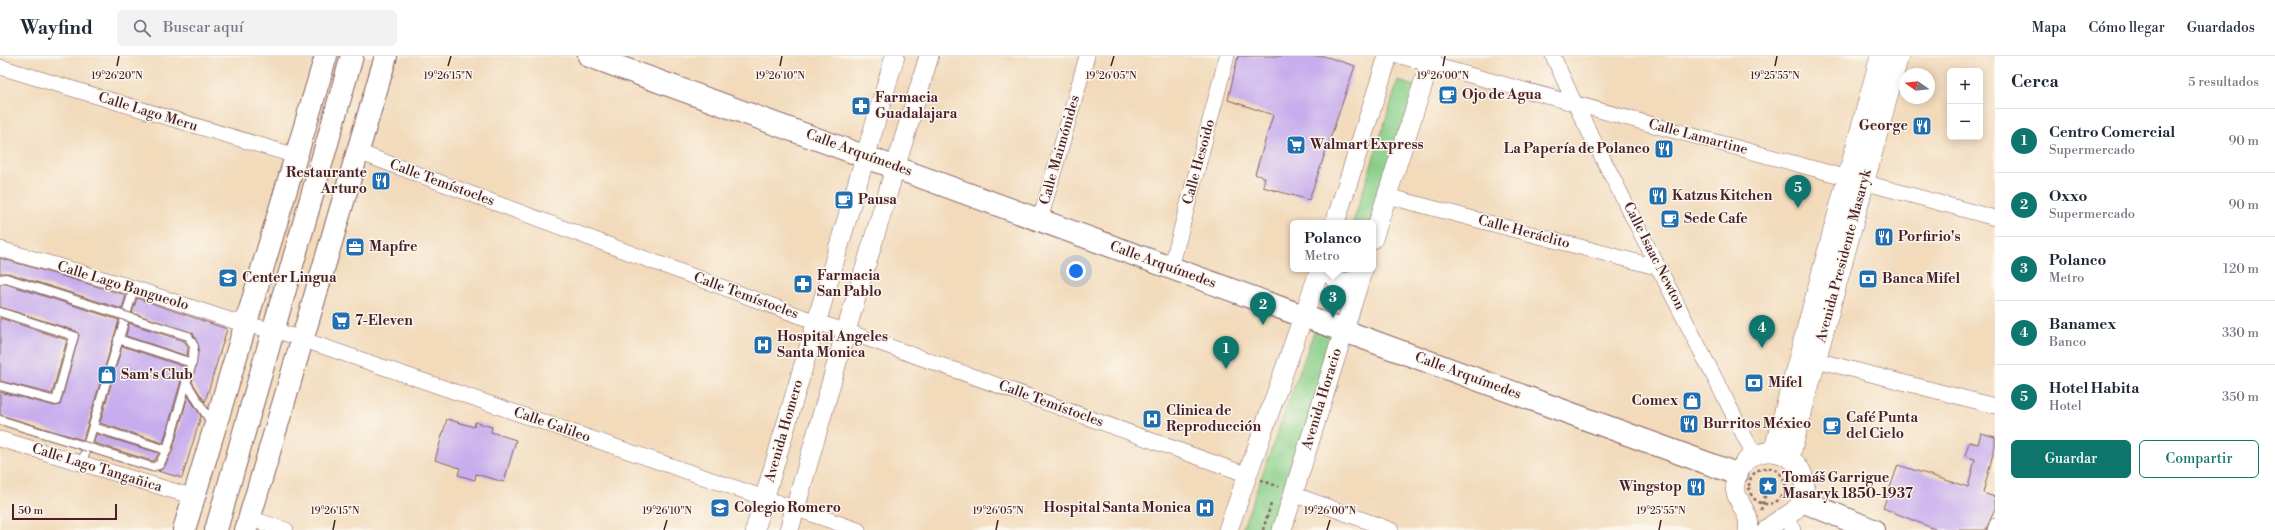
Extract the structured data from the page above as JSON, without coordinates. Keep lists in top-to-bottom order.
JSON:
{
  "streets": {
    "main road": ["Calle Arquímedes"],
    "street": [
      "Calle Lago Meru",
      "Calle Lamartine",
      "Calle Maimónides",
      "Calle Hesoido",
      "Calle Temístocles",
      "Calle Heráclito",
      "Calle Isaac Newton",
      "Avenida Presidente Masaryk",
      "Calle Lago Bangueolo",
      "Avenida Horacio",
      "Calle Galileo",
      "Avenida Homero",
      "Calle Lago Tangañica"
    ]
  },
  "crossings": [
    ["Calle Lamartine", "Calle Isaac Newton"],
    ["Calle Lamartine", "Avenida Presidente Masaryk"],
    ["Calle Maimónides", "Calle Arquímedes"],
    ["Calle Arquímedes", "Calle Hesoido"],
    ["Calle Arquímedes", "Avenida Presidente Masaryk"],
    ["Calle Arquímedes", "Avenida Horacio"],
    ["Calle Arquímedes", "Avenida Homero"],
    ["Calle Temístocles", "Avenida Homero"],
    ["Calle Heráclito", "Calle Isaac Newton"],
    ["Calle Isaac Newton", "Avenida Presidente Masaryk"],
    ["Calle Lago Bangueolo", "Calle Galileo"],
    ["Calle Galileo", "Avenida Homero"]
  ],
  "places": {
    "cafe": [
      "Ojo de Agua",
      "Pausa",
      "Sede Cafe",
      "Café Punta del Cielo"
    ],
    "pharmacy": ["Farmacia Guadalajara", "Farmacia San Pablo"],
    "restaurant": [
      "George",
      "La Papería de Polanco",
      "Restaurante Arturo",
      "Katzus Kitchen",
      "Porfirio's",
      "Burritos México",
      "Wingstop"
    ],
    "supermarket": ["Walmart Express", "7-Eleven"],
    "office": ["Mapfre"],
    "school or university": ["Center Lingua", "Colegio Romero"],
    "bank": ["Banca Mifel", "Mifel"],
    "hospital": ["Hospital Angeles Santa Monica", "Clinica de Reproducción", "Hospital Santa Monica"],
    "shop": ["Sam's Club", "Comex"],
    "place": ["Tomáš Garrigue Masaryk 1850-1937"]
  },
  "scale_bar": "50 m",
  "north": "left",
  "page": {
    "header": "Wayfind",
    "search": "Buscar aquí",
    "nav": ["Mapa", "Cómo llegar", "Guardados"],
    "heading": ["Cerca", "5 resultados"],
    "map_buttons": ["+", "−"],
    "list": [
      {
        "mark": "1",
        "name": "Centro Comercial",
        "note": "Supermercado",
        "value": "90 m"
      },
      {
        "mark": "2",
        "name": "Oxxo",
        "note": "Supermercado",
        "value": "90 m"
      },
      {
        "mark": "3",
        "name": "Polanco",
        "note": "Metro",
        "value": "120 m"
      },
      {
        "mark": "4",
        "name": "Banamex",
        "note": "Banco",
        "value": "330 m"
      },
      {
        "mark": "5",
        "name": "Hotel Habita",
        "note": "Hotel",
        "value": "350 m"
      }
    ],
    "pins": [
      "5",
      "3",
      "2",
      "4",
      "1"
    ],
    "popup": ["Polanco", "Metro"],
    "buttons": ["Guardar", "Compartir"],
    "scale": "50 m"
  },
  "coordinates": [
    "19°26'20\"N",
    "19°26'15\"N",
    "19°26'10\"N",
    "19°26'05\"N",
    "19°26'00\"N",
    "19°25'55\"N"
  ]
}
